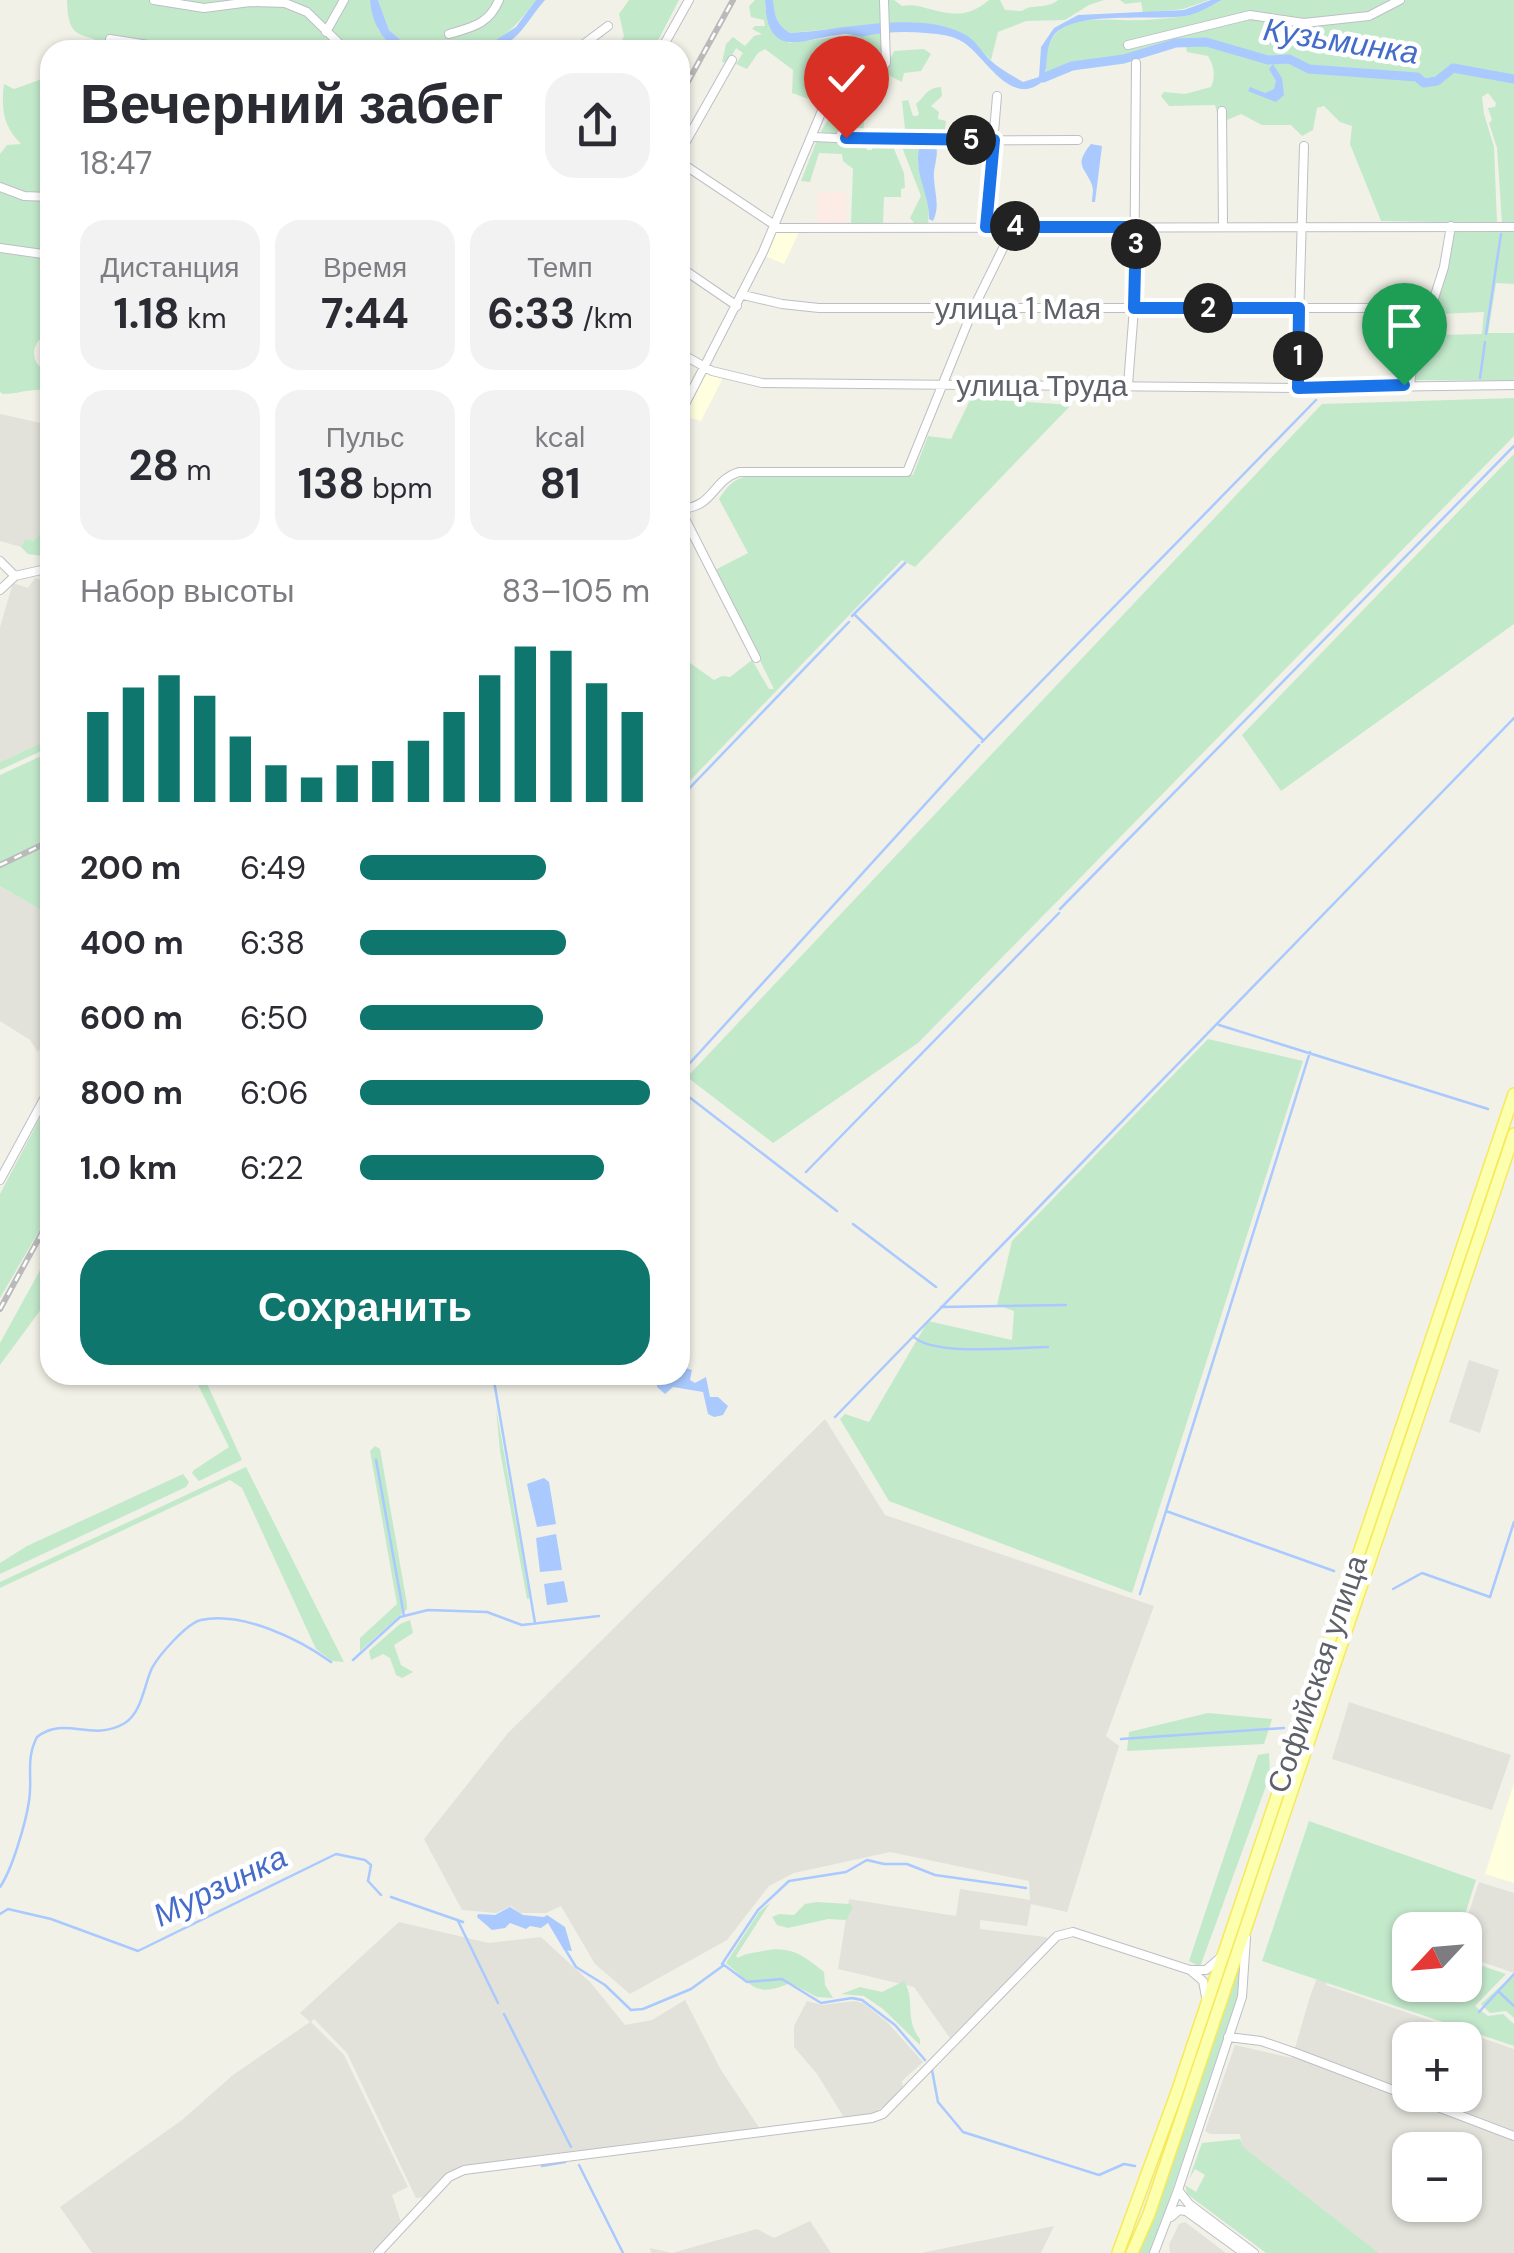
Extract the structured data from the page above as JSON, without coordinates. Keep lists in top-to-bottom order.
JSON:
{
  "streets": {
    "main road": ["Софийская улица"],
    "street": ["улица 1 Мая", "улица Труда"]
  },
  "water": ["Кузьминка", "Мурзинка"],
  "north": "bottom left",
  "page": {
    "heading": ["Вечерний забег", "18:47"],
    "pins": [
      "5",
      "4",
      "3",
      "2",
      "1"
    ],
    "stats": [
      ["Дистанция", "1.18 km"],
      ["Время", "7:44"],
      ["Темп", "6:33 /km"],
      ["28 m"],
      ["Пульс", "138 bpm"],
      ["kcal", "81"]
    ],
    "chart": ["Набор высоты", "83–105 m"],
    "list": [
      {
        "name": "200 m",
        "note": "6:49"
      },
      {
        "name": "400 m",
        "note": "6:38"
      },
      {
        "name": "600 m",
        "note": "6:50"
      },
      {
        "name": "800 m",
        "note": "6:06"
      },
      {
        "name": "1.0 km",
        "note": "6:22"
      }
    ],
    "buttons": "Сохранить",
    "map_buttons": ["+", "−"]
  }
}
